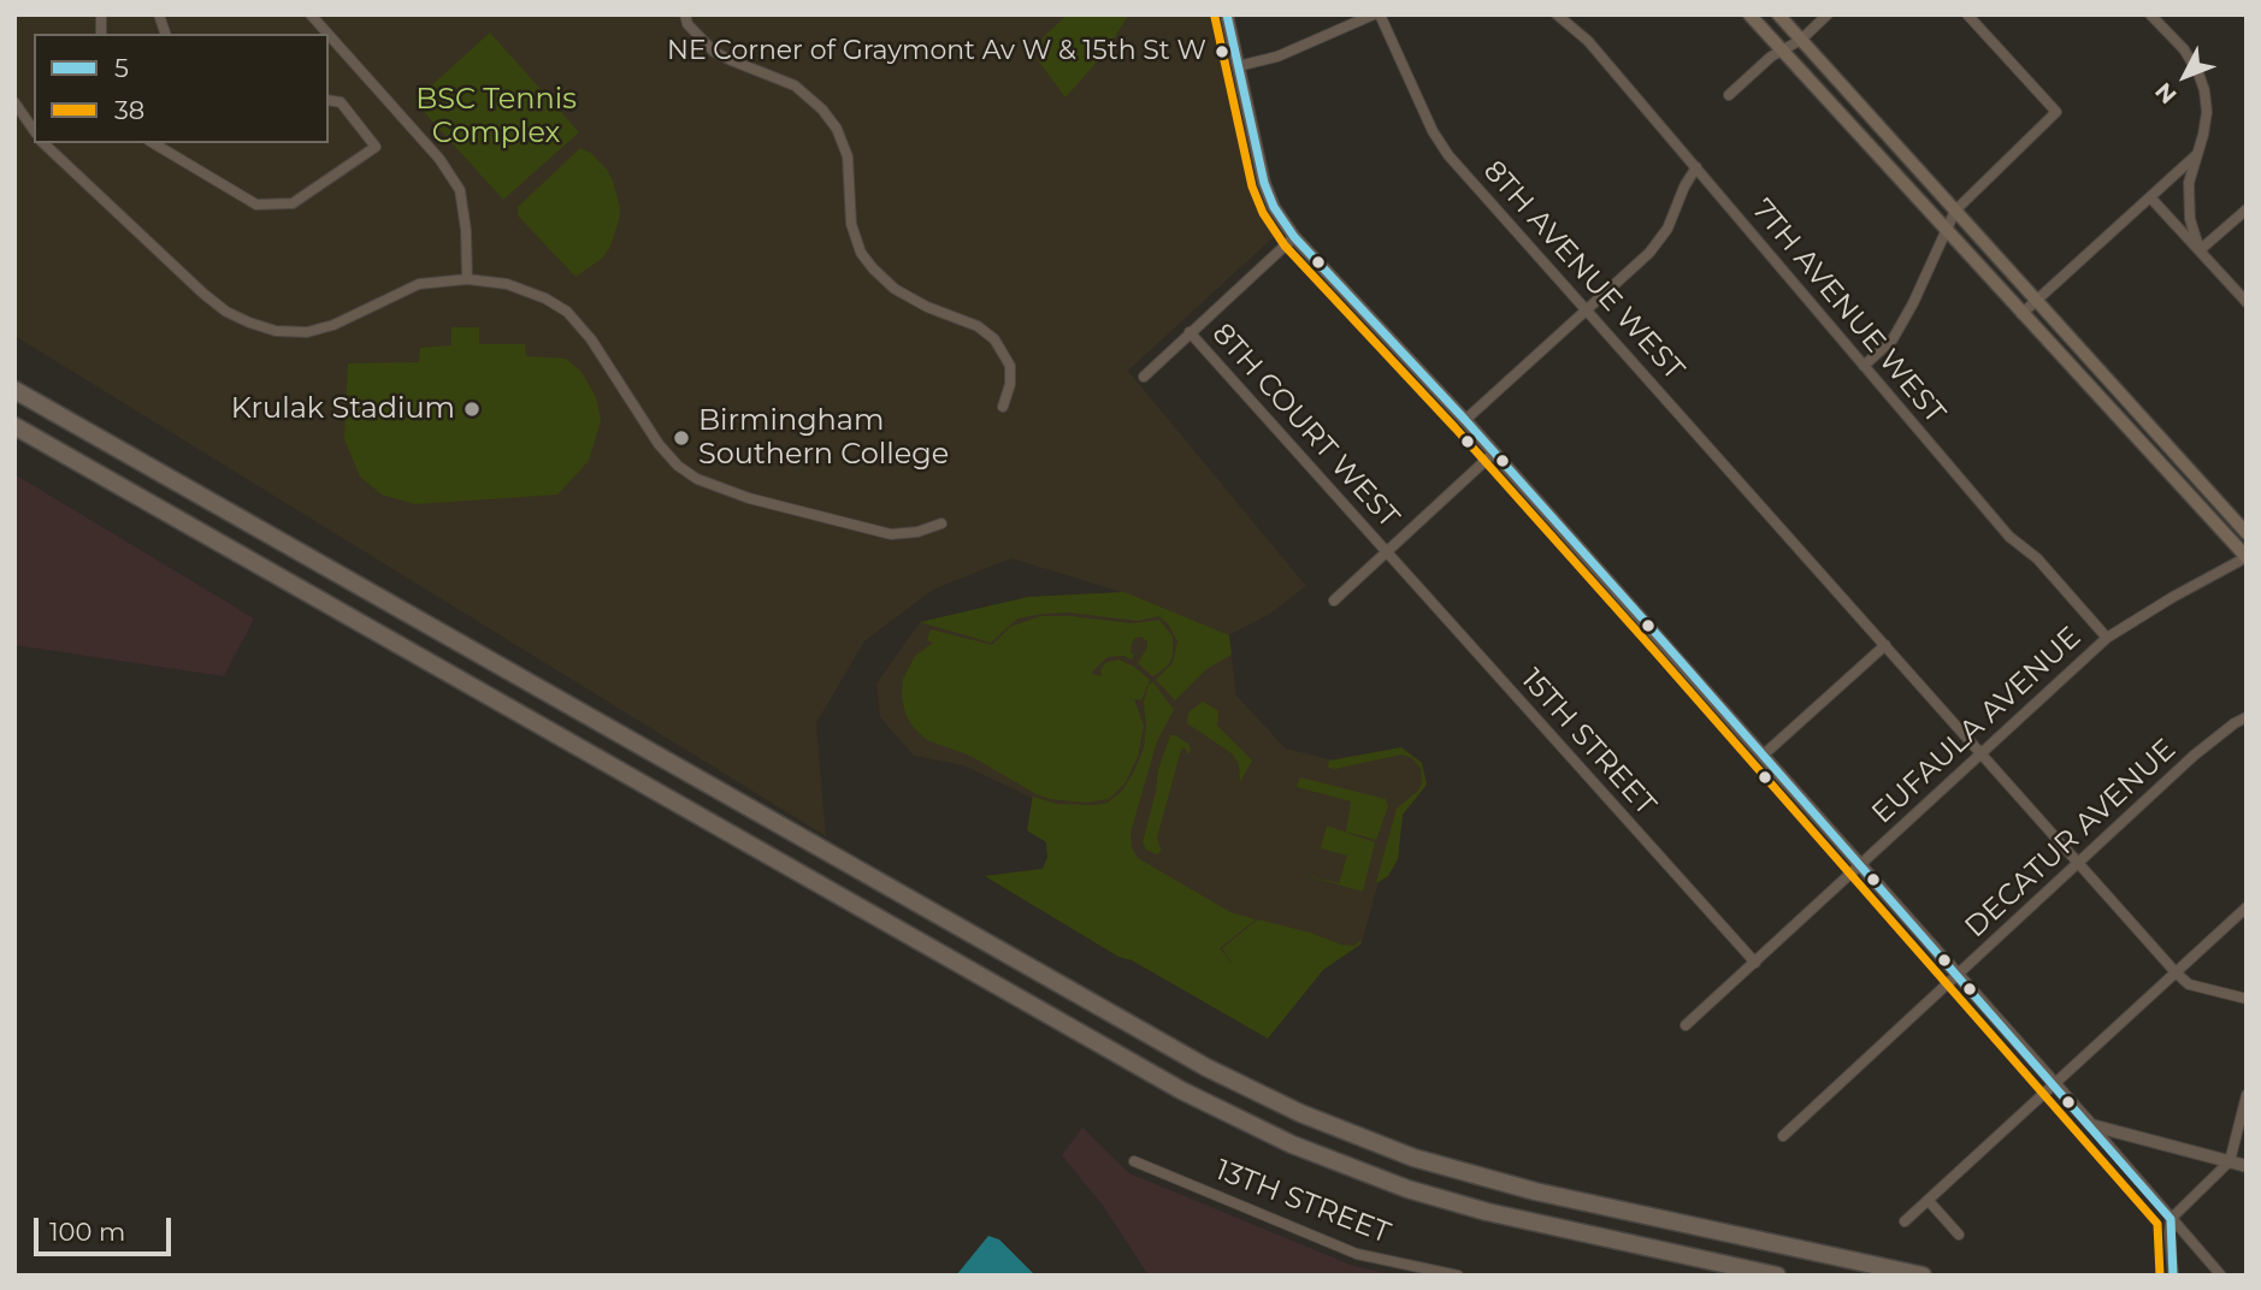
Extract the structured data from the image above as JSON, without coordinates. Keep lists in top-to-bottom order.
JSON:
{
  "streets": {
    "street": [
      "8TH AVENUE WEST",
      "7TH AVENUE WEST",
      "8TH COURT WEST",
      "EUFAULA AVENUE",
      "15TH STREET",
      "DECATUR AVENUE",
      "13TH STREET"
    ]
  },
  "crossings": [
    ["8TH AVENUE WEST", "EUFAULA AVENUE"],
    ["8TH AVENUE WEST", "DECATUR AVENUE"],
    ["7TH AVENUE WEST", "EUFAULA AVENUE"],
    ["8TH COURT WEST", "15TH STREET"],
    ["EUFAULA AVENUE", "15TH STREET"]
  ],
  "parks": ["BSC Tennis Complex"],
  "places": ["NE Corner of Graymont Av W & 15th St W", "Krulak Stadium", "Birmingham Southern College"],
  "lines": ["transit line 5", "transit line 38"],
  "legend": ["5", "38"],
  "scale_bar": "100 m",
  "north": "bottom left"
}
